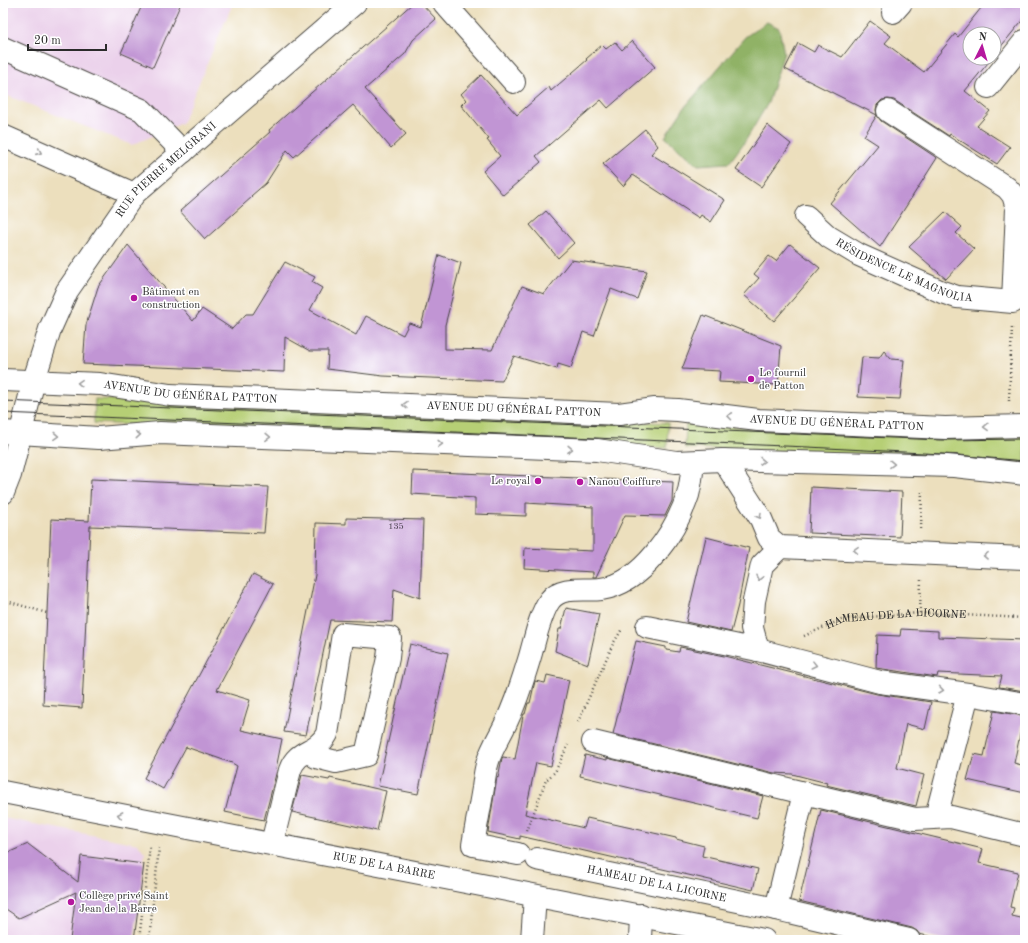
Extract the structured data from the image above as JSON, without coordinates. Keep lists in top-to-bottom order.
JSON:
{
  "streets": {
    "street": [
      "RUE PIERRE MELGRANI",
      "RÉSIDENCE LE MAGNOLIA",
      "AVENUE DU GÉNÉRAL PATTON",
      "HAMEAU DE LA LICORNE",
      "RUE DE LA BARRE"
    ]
  },
  "crossings": [
    ["RUE PIERRE MELGRANI", "AVENUE DU GÉNÉRAL PATTON"]
  ],
  "one_way": ["RUE DE LA BARRE"],
  "places": [
    "Bâtiment en construction",
    "Le fournil de Patton",
    "Le royal",
    "Nanou Coiffure",
    "Collège privé Saint Jean de la Barre"
  ],
  "house_numbers": ["135"],
  "scale_bar": "20 m",
  "north": "top"
}
